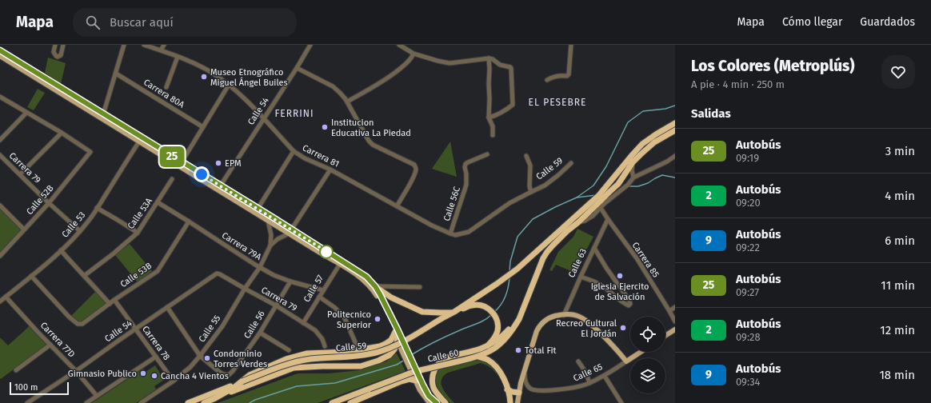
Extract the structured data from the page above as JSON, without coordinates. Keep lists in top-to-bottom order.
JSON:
{
  "streets": {
    "highway": ["Calle 59", "Calle 60"],
    "main road": ["Calle 65"],
    "street": [
      "Carrera 80A",
      "Calle 54",
      "Carrera 81",
      "Carrera 79",
      "Calle 52B",
      "Calle 56C",
      "Calle 53A",
      "Calle 53",
      "Carrera 79A",
      "Carrera 85",
      "Calle 63",
      "Calle 53B",
      "Calle 57",
      "Calle 56",
      "Calle 55",
      "Carrera 77D",
      "Carrera 78"
    ]
  },
  "crossings": [
    ["Calle 54", "Carrera 81"],
    ["Calle 54", "Carrera 79"],
    ["Calle 54", "Carrera 77D"],
    ["Calle 54", "Carrera 78"],
    ["Carrera 81", "Calle 59"],
    ["Carrera 81", "Calle 56C"],
    ["Carrera 81", "Calle 55"],
    ["Carrera 79", "Calle 52B"],
    ["Carrera 79", "Calle 53"],
    ["Carrera 79", "Calle 57"],
    ["Carrera 79", "Calle 56"],
    ["Carrera 79", "Calle 55"],
    ["Calle 53A", "Carrera 79A"],
    ["Calle 53", "Calle 53B"],
    ["Calle 53", "Carrera 77D"],
    ["Carrera 79A", "Calle 53B"],
    ["Carrera 79A", "Calle 57"],
    ["Carrera 79A", "Calle 56"],
    ["Carrera 79A", "Calle 55"],
    ["Carrera 85", "Calle 63"],
    ["Calle 53B", "Carrera 78"],
    ["Calle 56", "Calle 55"],
    ["Calle 55", "Carrera 78"]
  ],
  "districts": ["EL PESEBRE", "FERRINI"],
  "places": [
    "Museo Etnográfico Miguel Ángel Builes",
    "Institucion Educativa La Piedad",
    "EPM",
    "Iglesia Ejercito de Salvación",
    "Politecnico Superior",
    "Recreo Cultural El Jordán",
    "Total Fit",
    "Condominio Torres Verdes",
    "Gimnasio Publico",
    "Cancha 4 Vientos"
  ],
  "lines": ["bus line 25"],
  "scale_bar": "100 m",
  "page": {
    "header": "Mapa",
    "search": "Buscar aquí",
    "nav": ["Mapa", "Cómo llegar", "Guardados"],
    "on_map": "25",
    "heading": [
      ["Los Colores (Metroplús)", "A pie · 4 min · 250 m"],
      "Salidas"
    ],
    "list": [
      {
        "mark": "25",
        "name": "Autobús",
        "note": "09:19",
        "value": "3 min"
      },
      {
        "mark": "2",
        "name": "Autobús",
        "note": "09:20",
        "value": "4 min"
      },
      {
        "mark": "9",
        "name": "Autobús",
        "note": "09:22",
        "value": "6 min"
      },
      {
        "mark": "25",
        "name": "Autobús",
        "note": "09:27",
        "value": "11 min"
      },
      {
        "mark": "2",
        "name": "Autobús",
        "note": "09:28",
        "value": "12 min"
      },
      {
        "mark": "9",
        "name": "Autobús",
        "note": "09:34",
        "value": "18 min"
      }
    ],
    "scale": "100 m"
  }
}
